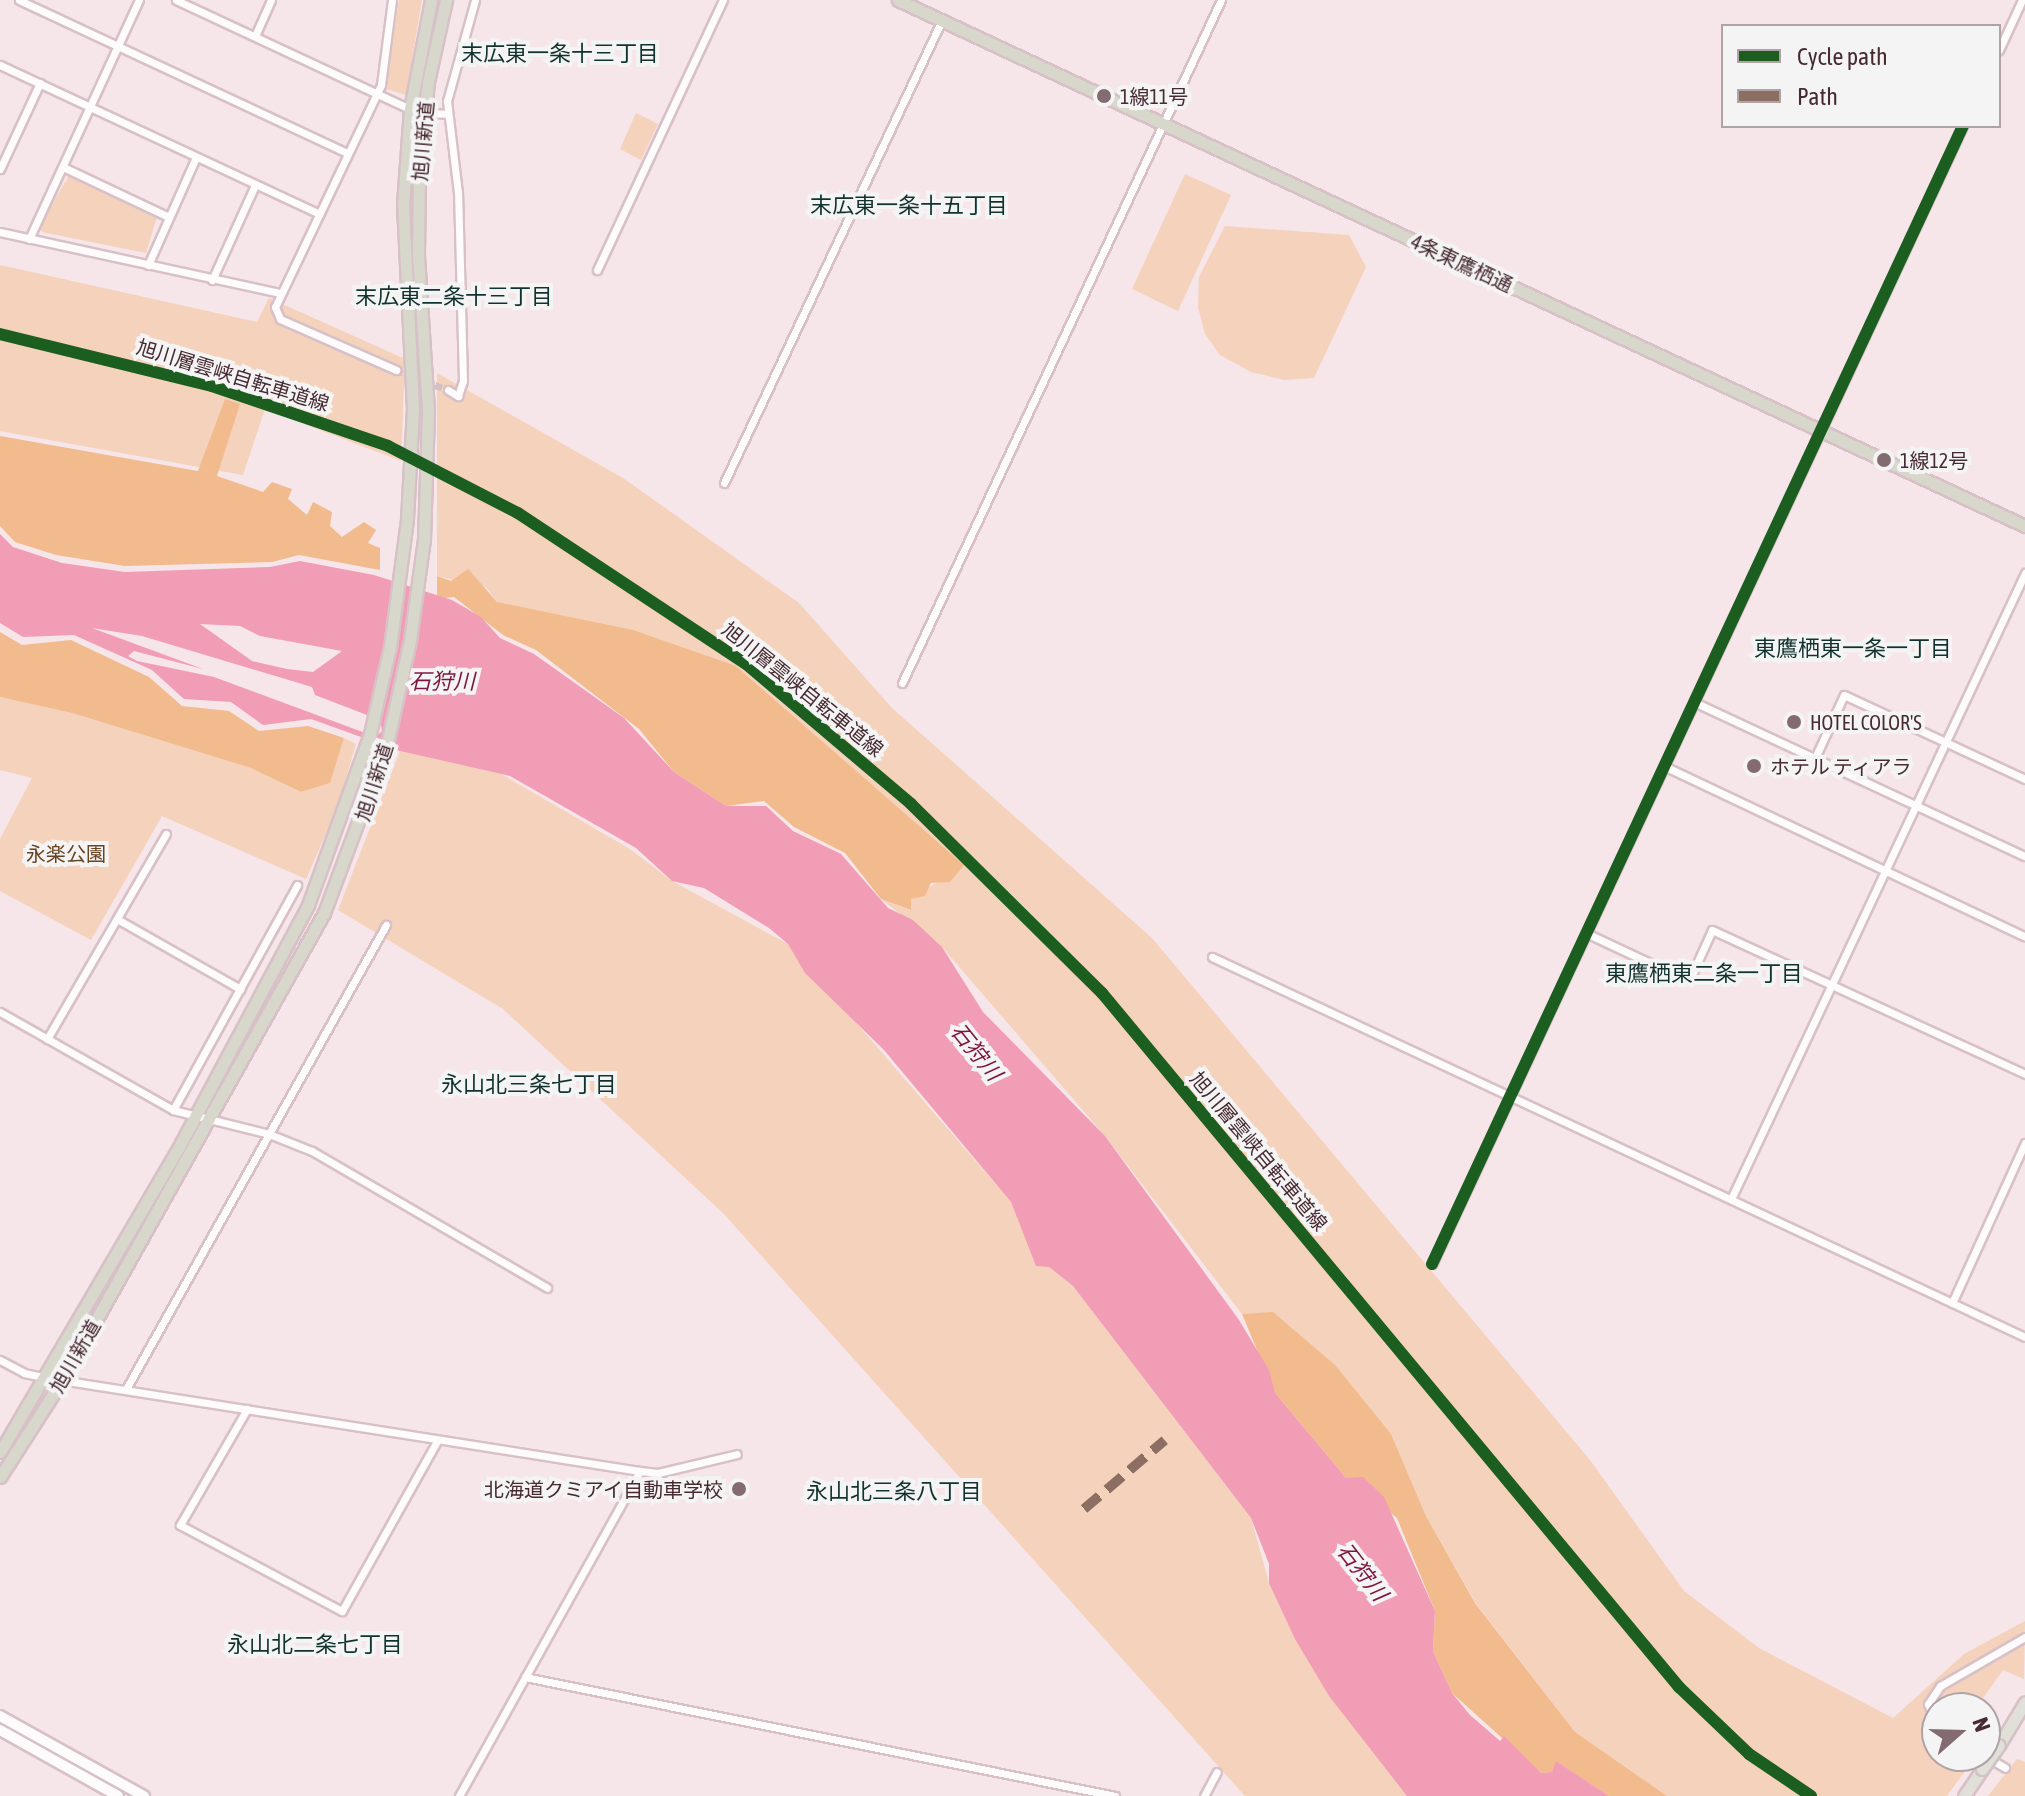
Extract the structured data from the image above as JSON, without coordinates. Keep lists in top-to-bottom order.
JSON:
{
  "streets": {
    "highway": ["旭川新道", "4条東鷹栖通"],
    "cycle path": ["旭川層雲峡自転車道線"]
  },
  "districts": [
    "末広東一条十三丁目",
    "末広東一条十五丁目",
    "末広東二条十三丁目",
    "東鷹栖東一条一丁目",
    "東鷹栖東二条一丁目",
    "永山北三条七丁目",
    "永山北三条八丁目",
    "永山北二条七丁目"
  ],
  "water": ["石狩川"],
  "parks": ["永楽公園"],
  "places": [
    "1線11号",
    "1線12号",
    "HOTEL COLOR'S",
    "ホテル ティアラ",
    "北海道クミアイ自動車学校"
  ],
  "legend": ["Cycle path", "Path"],
  "north": "right"
}
